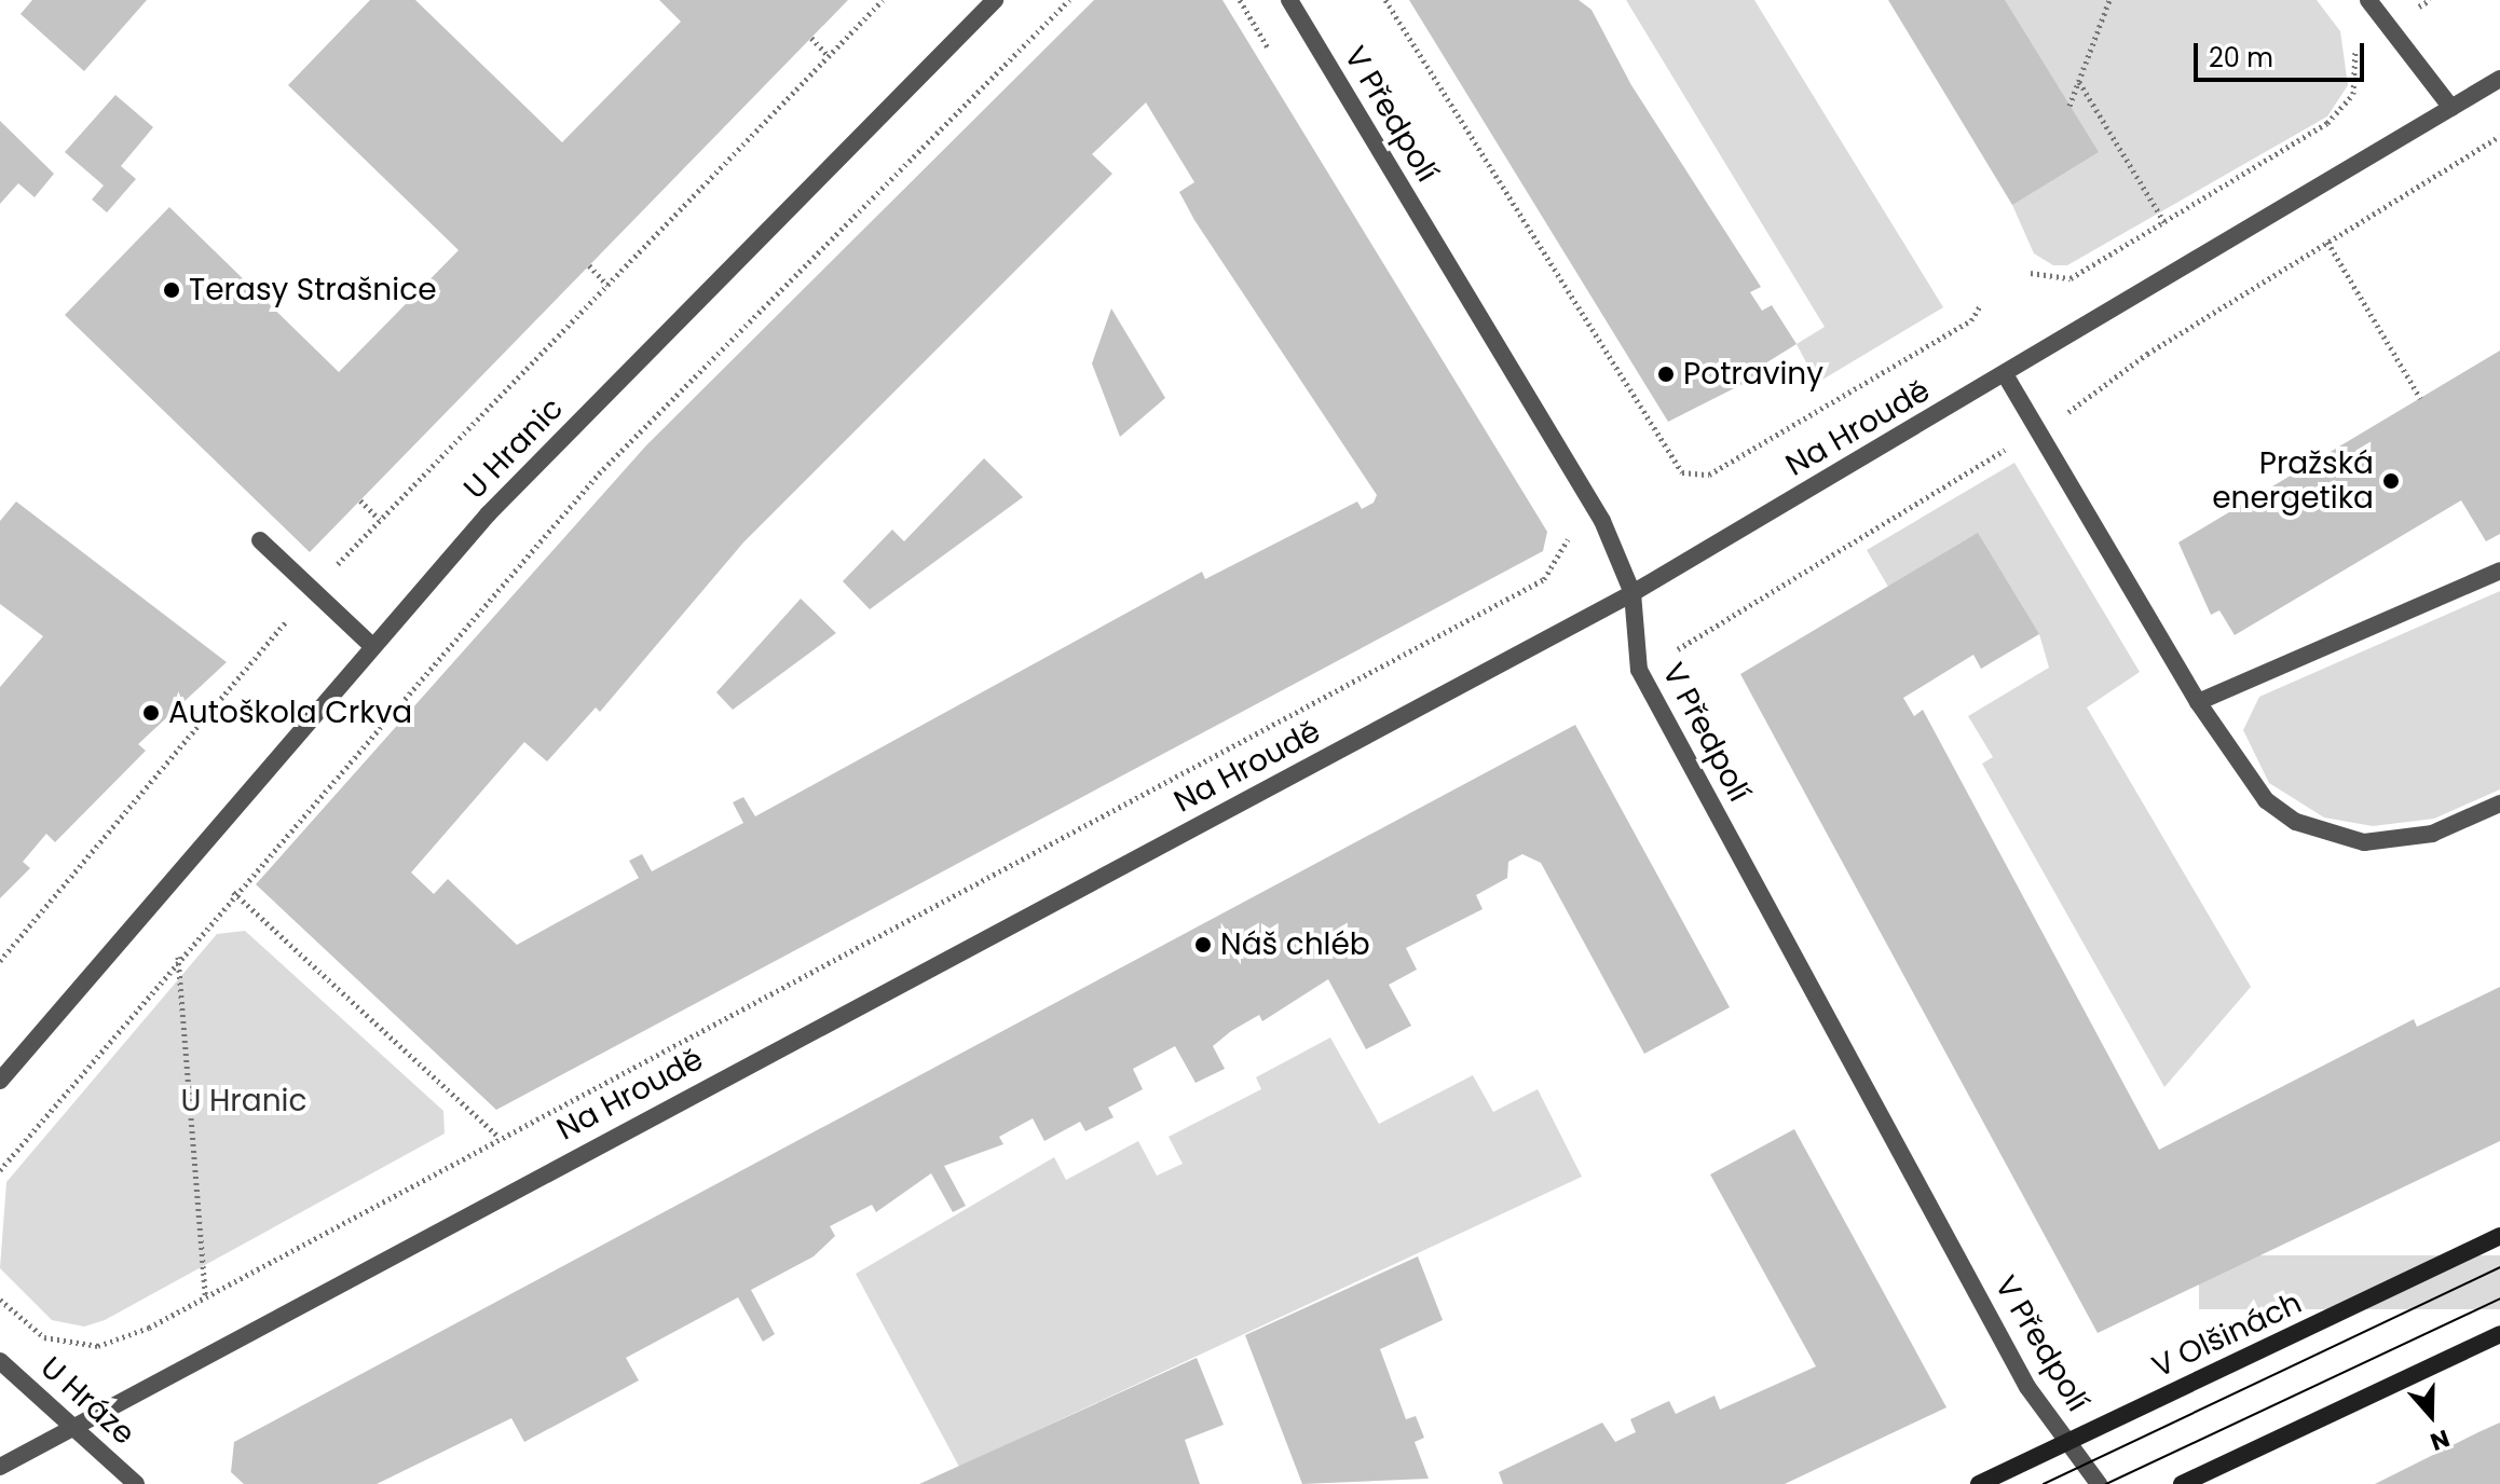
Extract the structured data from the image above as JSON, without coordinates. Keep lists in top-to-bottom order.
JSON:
{
  "streets": {
    "main road": ["V Olšinách"],
    "street": [
      "V Předpolí",
      "Na Hroudě",
      "U Hranic",
      "U Hráze"
    ]
  },
  "crossings": [
    ["V Předpolí", "Na Hroudě"],
    ["V Předpolí", "V Olšinách"],
    ["Na Hroudě", "U Hráze"]
  ],
  "parks": ["U Hranic"],
  "places": [
    "Terasy Strašnice",
    "Potraviny",
    "Pražská energetika",
    "Autoškola Crkva",
    "Náš chléb"
  ],
  "scale_bar": "20 m",
  "north": "bottom"
}
